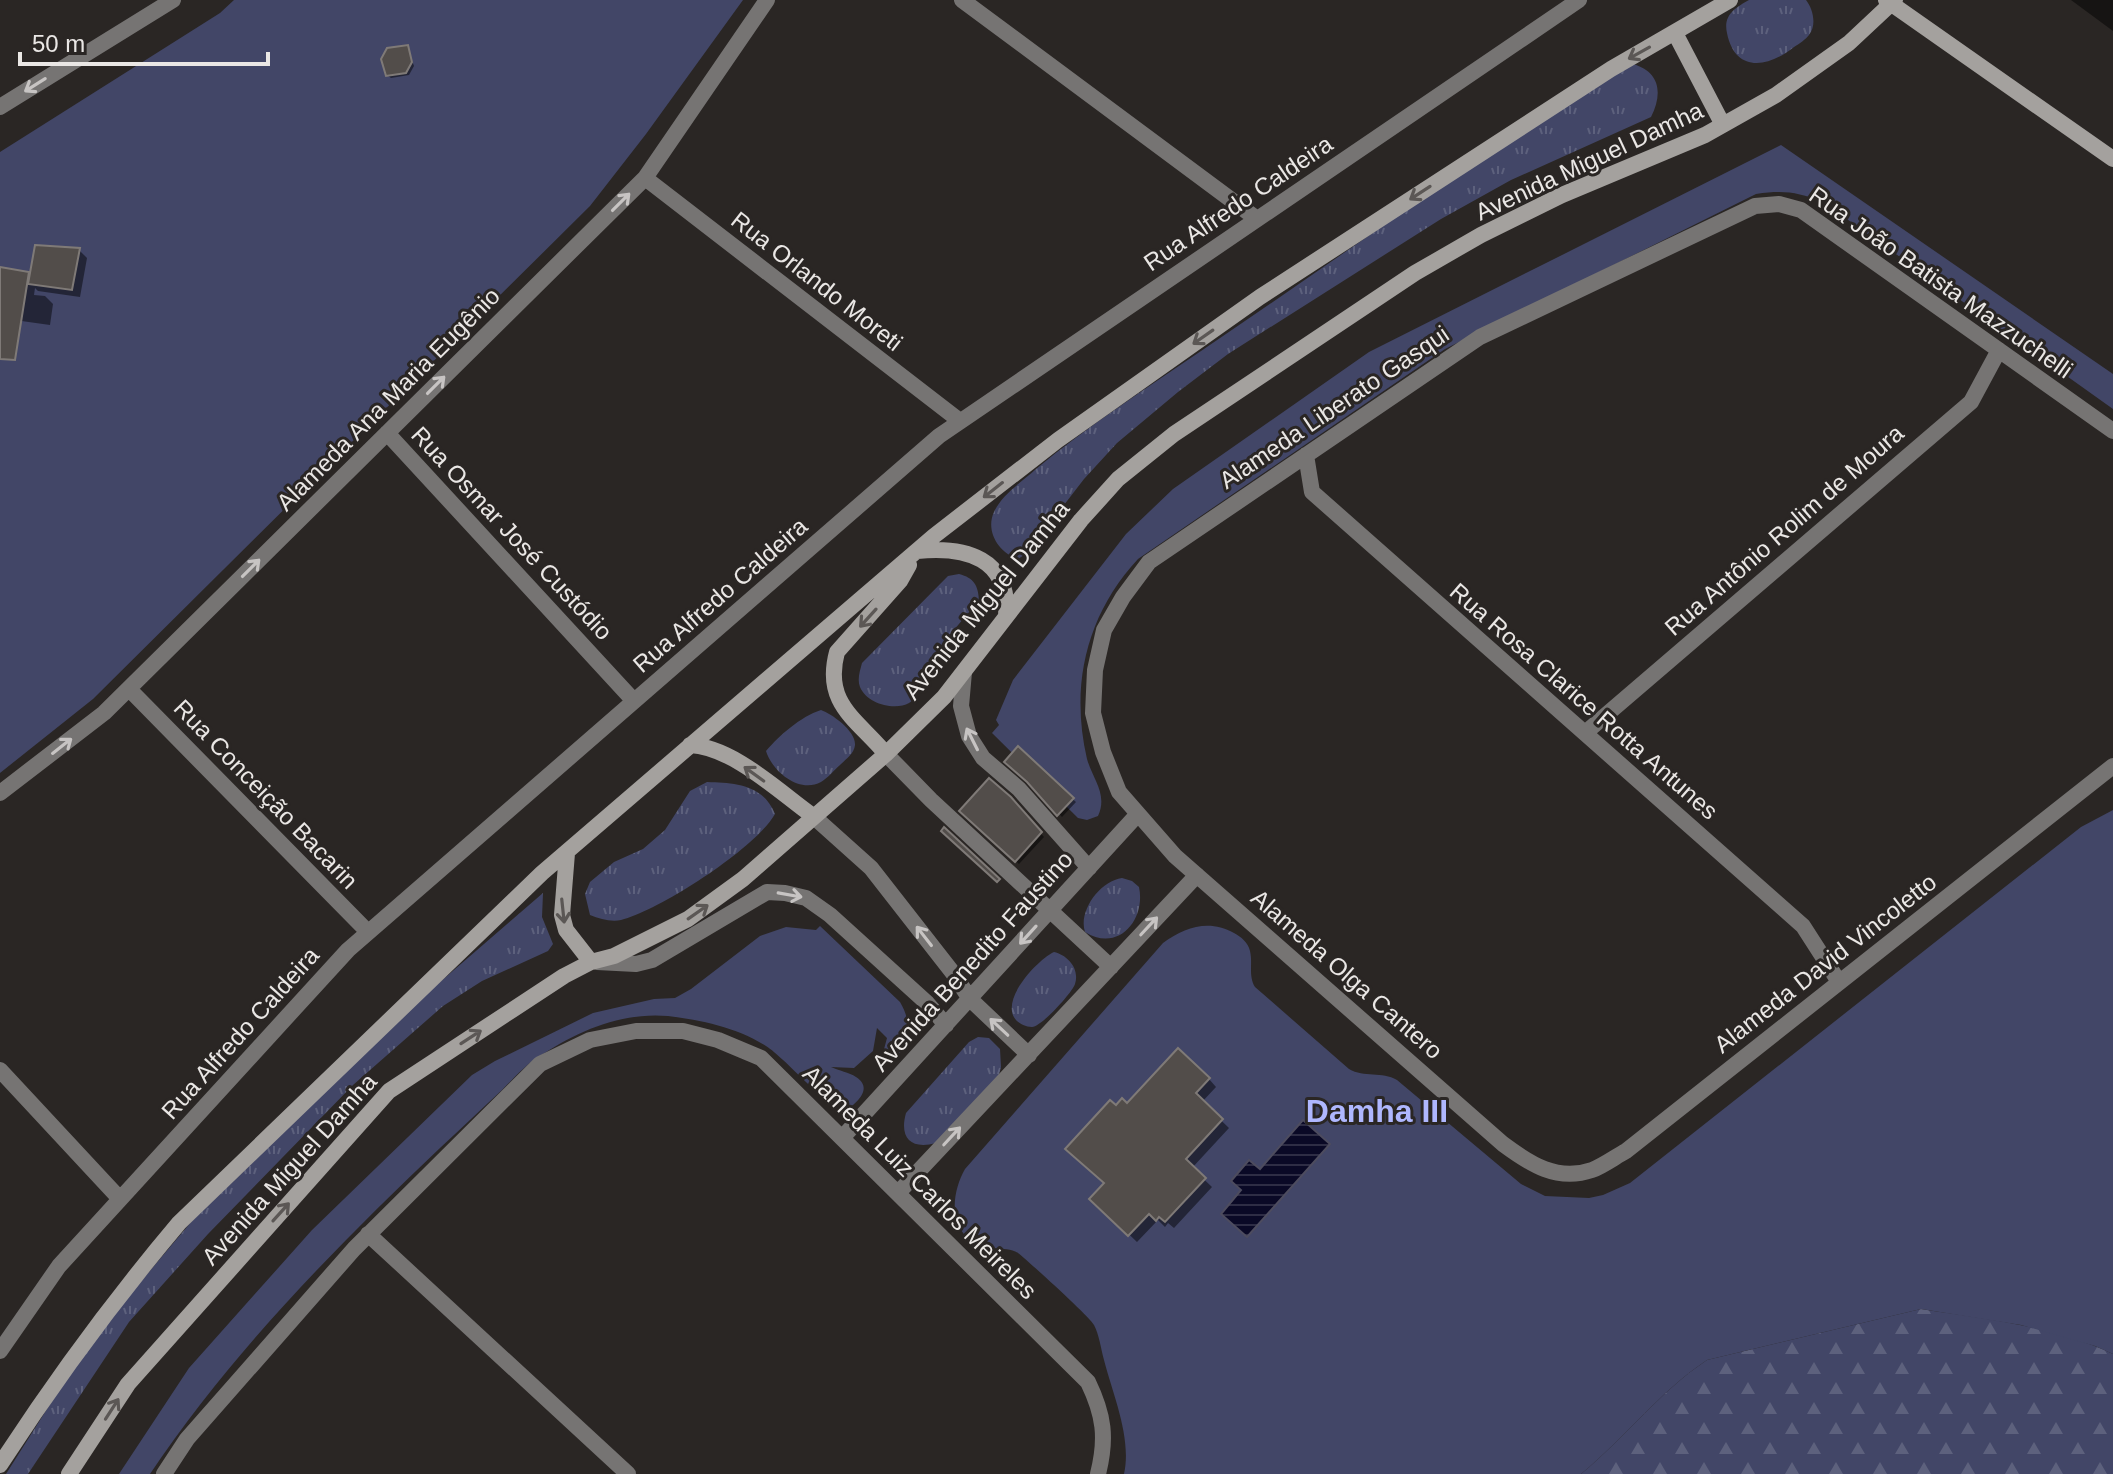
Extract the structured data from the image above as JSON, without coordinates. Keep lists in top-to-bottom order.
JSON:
{
  "streets": {
    "street": [
      "Avenida Miguel Damha",
      "Rua Alfredo Caldeira",
      "Rua Orlando Moreti",
      "Rua João Batista Mazzuchelli",
      "Alameda Ana Maria Eugênio",
      "Alameda Liberato Gasqui",
      "Rua Antônio Rolim de Moura",
      "Rua Osmar José Custódio",
      "Rua Rosa Clarice Rotta Antunes",
      "Rua Conceição Bacarin",
      "Avenida Benedito Faustino",
      "Alameda David Vincoletto",
      "Alameda Olga Cantero",
      "Alameda Luiz Carlos Meireles"
    ]
  },
  "crossings": [
    ["Rua Alfredo Caldeira", "Rua Orlando Moreti"],
    ["Rua Alfredo Caldeira", "Rua Osmar José Custódio"],
    ["Rua Alfredo Caldeira", "Rua Conceição Bacarin"],
    ["Rua Orlando Moreti", "Alameda Ana Maria Eugênio"],
    ["Rua João Batista Mazzuchelli", "Alameda Liberato Gasqui"],
    ["Rua João Batista Mazzuchelli", "Rua Antônio Rolim de Moura"],
    ["Alameda Ana Maria Eugênio", "Rua Osmar José Custódio"],
    ["Alameda Ana Maria Eugênio", "Rua Conceição Bacarin"],
    ["Alameda Liberato Gasqui", "Rua Rosa Clarice Rotta Antunes"],
    ["Alameda Liberato Gasqui", "Alameda Olga Cantero"],
    ["Rua Antônio Rolim de Moura", "Rua Rosa Clarice Rotta Antunes"],
    ["Rua Rosa Clarice Rotta Antunes", "Alameda David Vincoletto"],
    ["Avenida Benedito Faustino", "Alameda Olga Cantero"],
    ["Avenida Benedito Faustino", "Alameda Luiz Carlos Meireles"],
    ["Alameda David Vincoletto", "Alameda Olga Cantero"]
  ],
  "one_way": ["Alameda Ana Maria Eugênio"],
  "districts": ["Damha III"],
  "scale_bar": "50 m"
}
